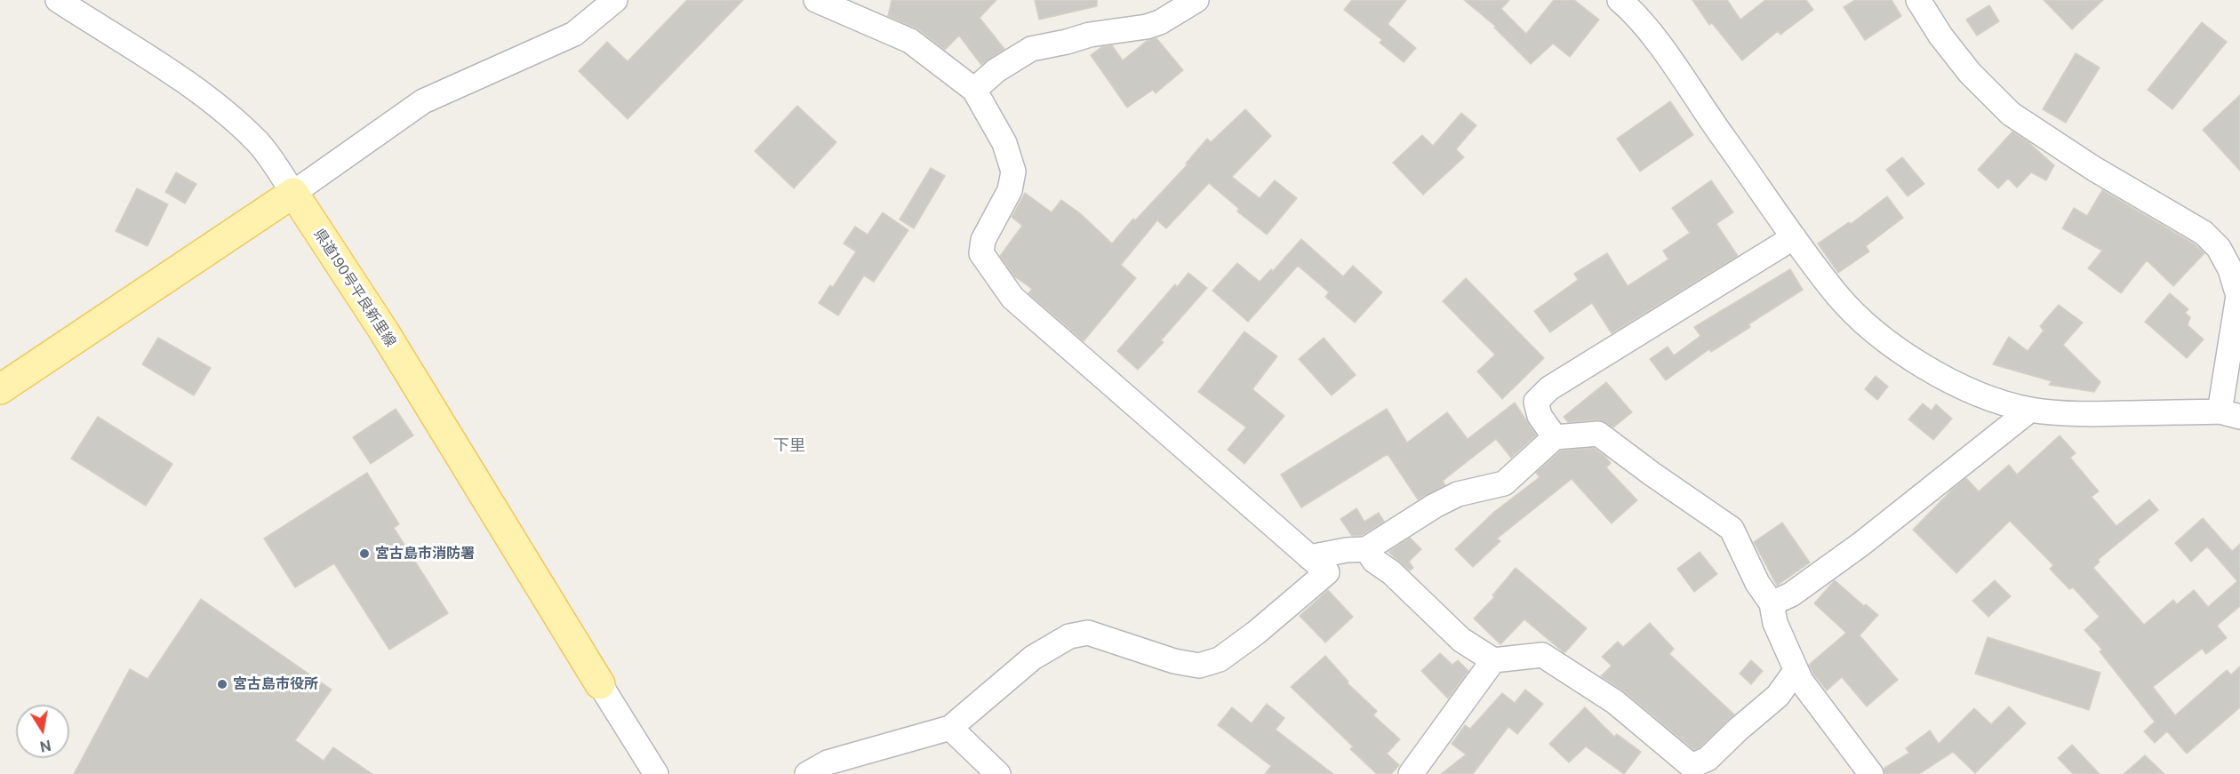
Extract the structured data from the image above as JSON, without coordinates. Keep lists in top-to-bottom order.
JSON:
{
  "streets": {
    "main road": ["県道190号平良新里線"]
  },
  "districts": ["下里"],
  "places": ["宮古島市消防署", "宮古島市役所"],
  "north": "bottom"
}
